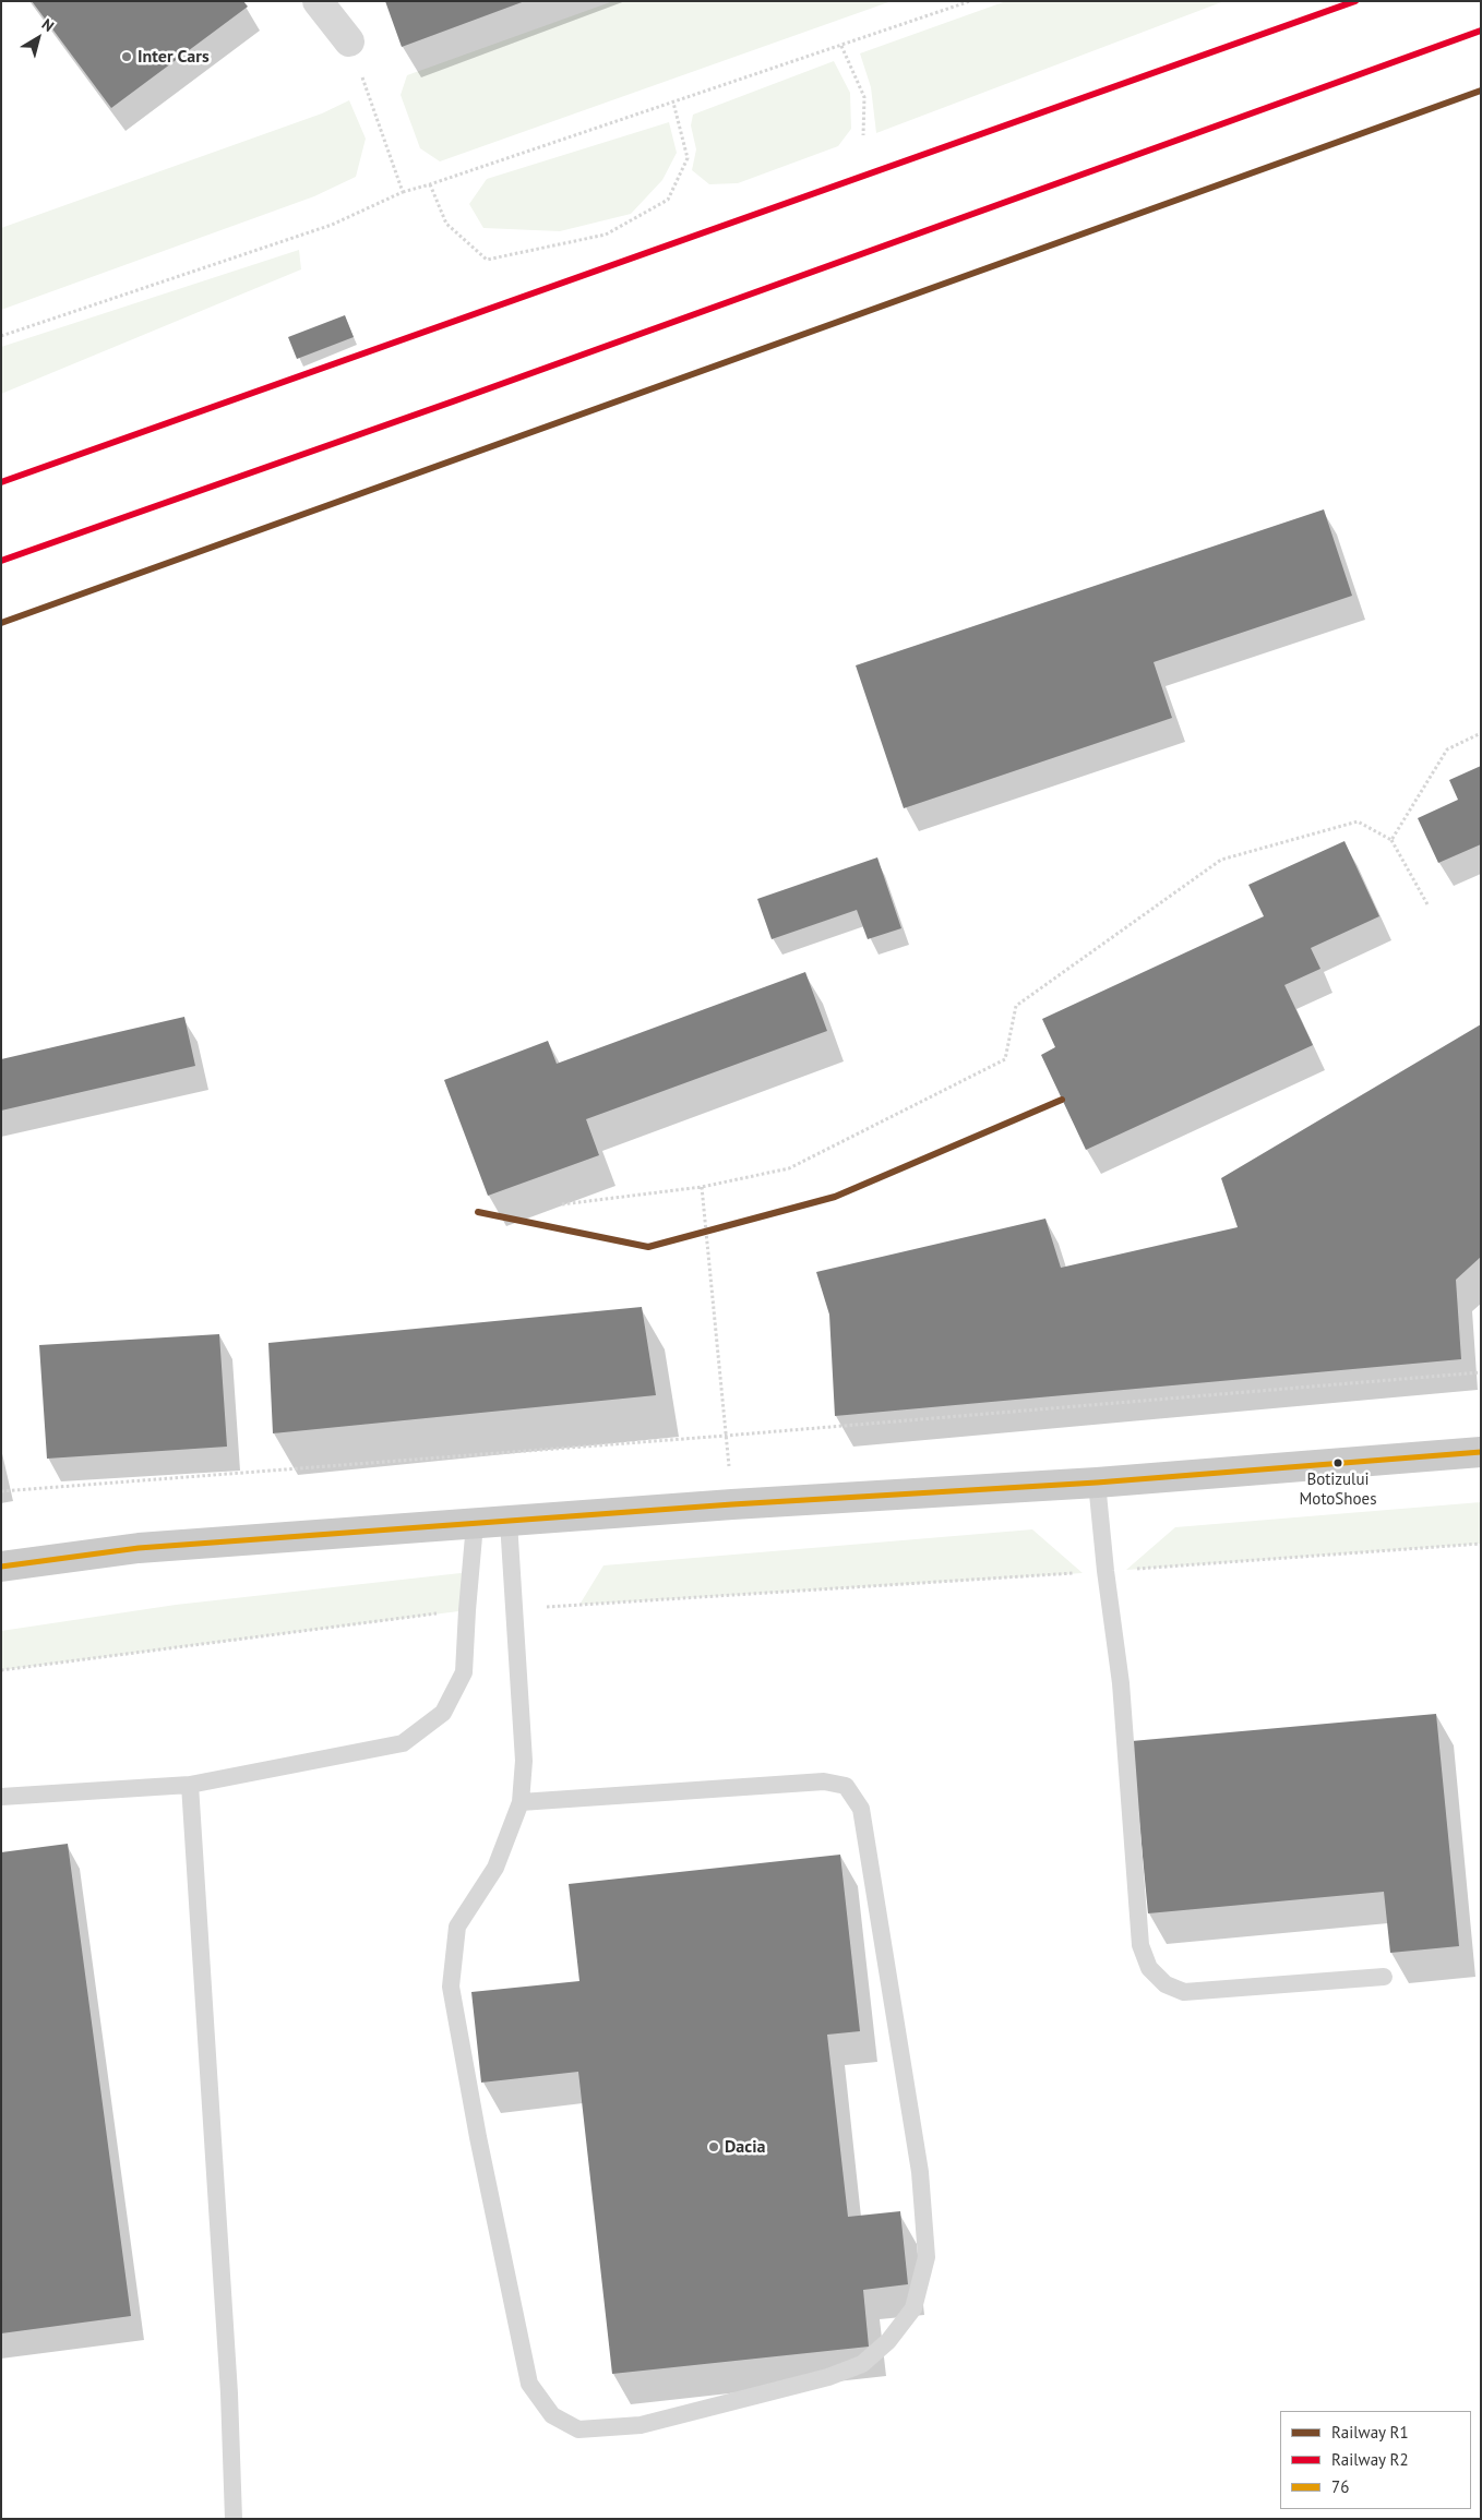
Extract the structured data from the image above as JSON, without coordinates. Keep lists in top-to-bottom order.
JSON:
{
  "places": ["Inter Cars", "Botizului MotoShoes", "Dacia"],
  "lines": ["rail line R2", "rail line R1", "transit line 76"],
  "legend": ["Railway R1", "Railway R2", "76"],
  "north": "top right"
}
